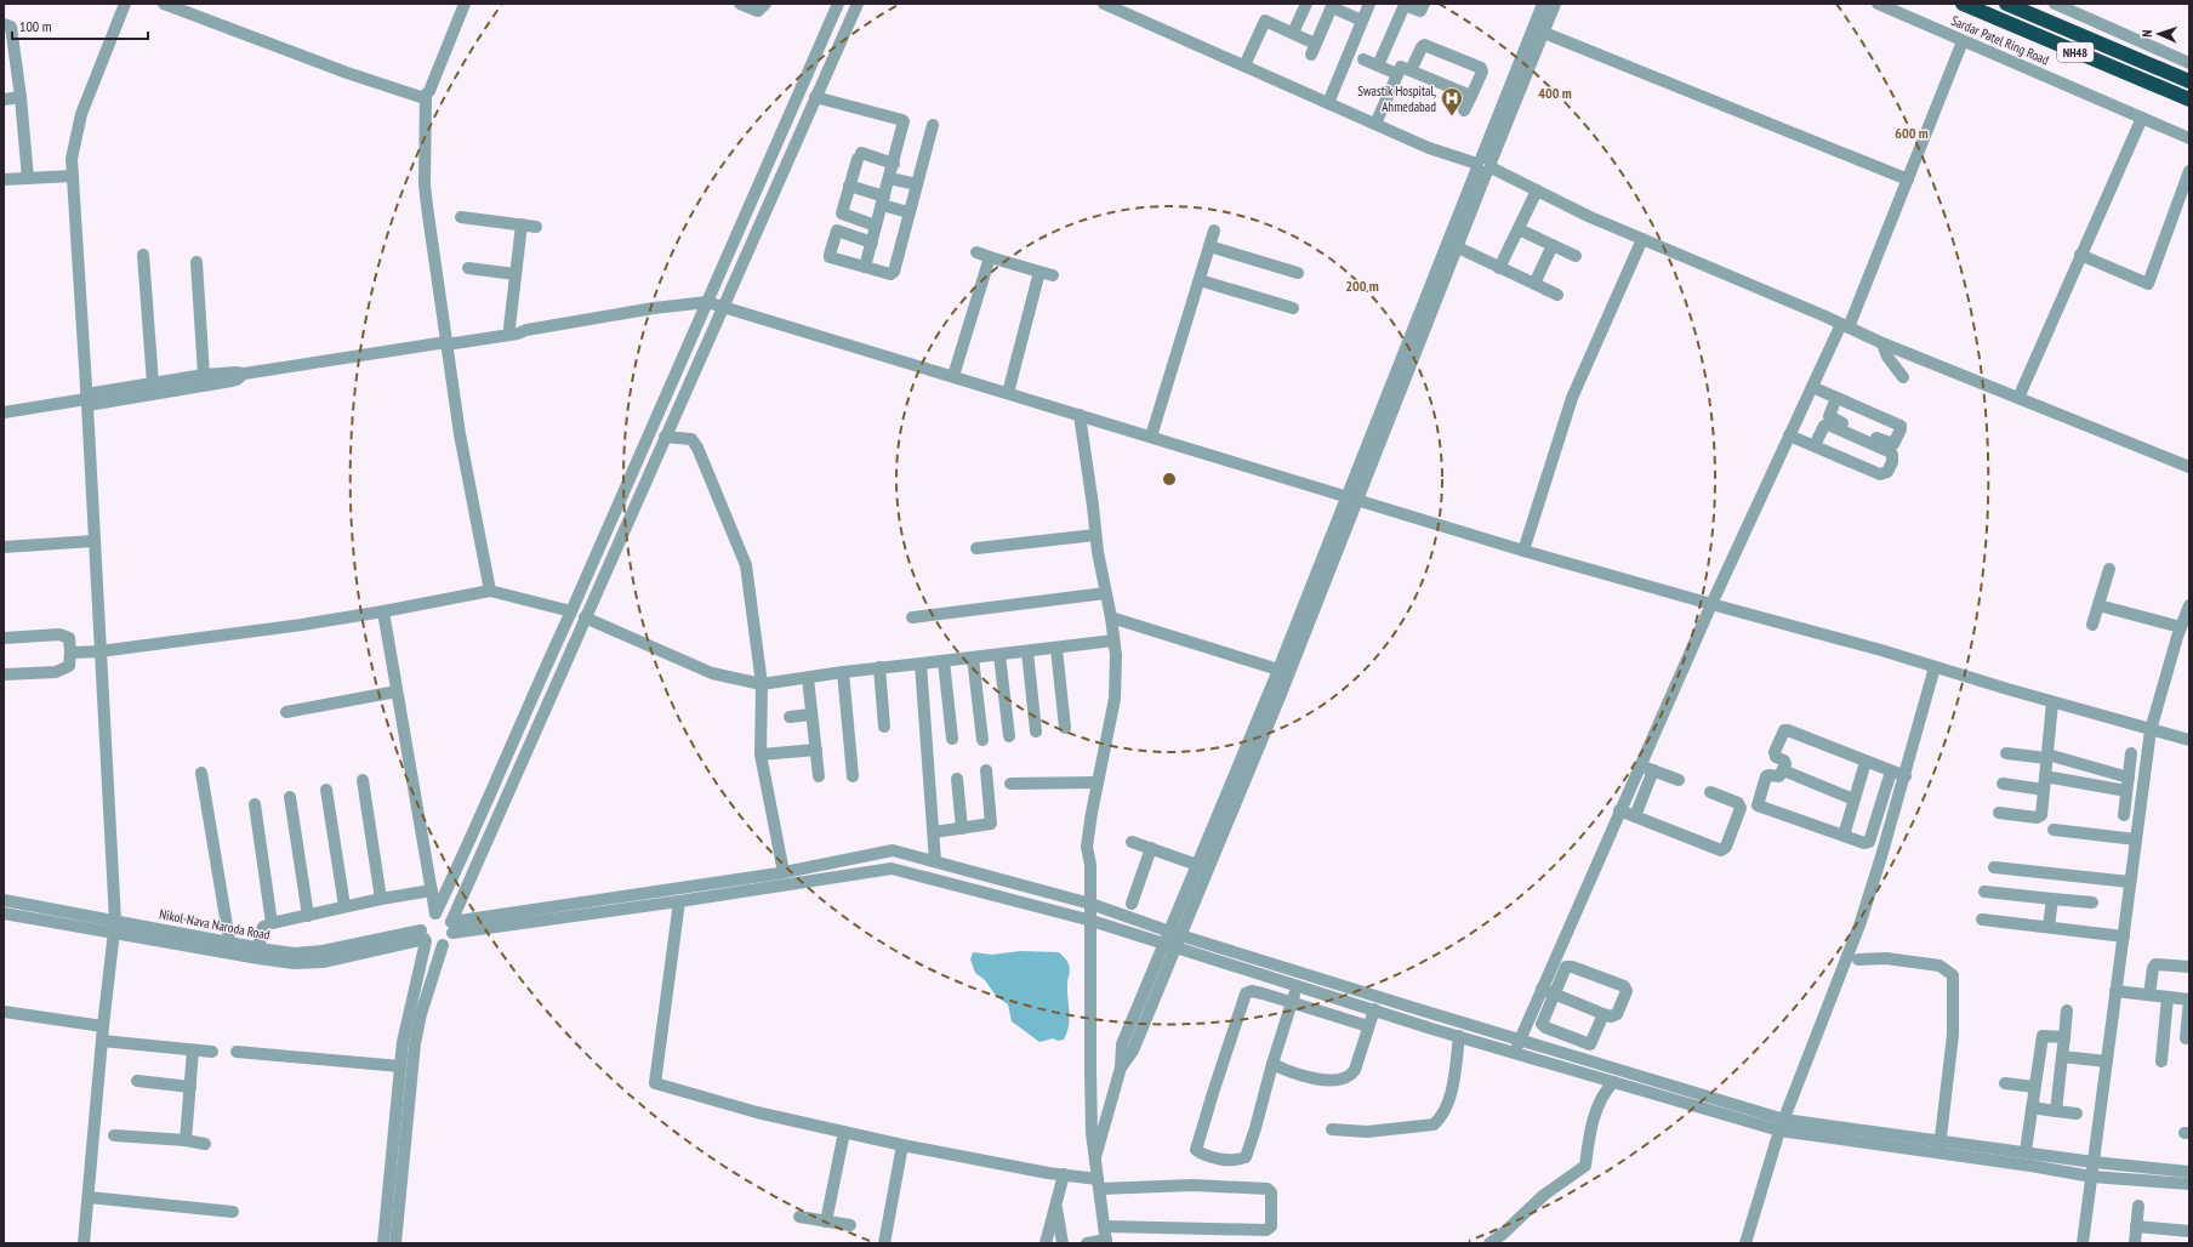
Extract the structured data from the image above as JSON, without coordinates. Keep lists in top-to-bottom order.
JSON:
{
  "streets": {
    "highway": ["Sardar Patel Ring Road", "NH48"],
    "street": ["Nikol-Nava Naroda Road"]
  },
  "places": {
    "hospital": ["Swastik Hospital, Ahmedabad"]
  },
  "scale_bar": "100 m",
  "north": "left",
  "rings": ["400 m", "600 m", "200 m"]
}
